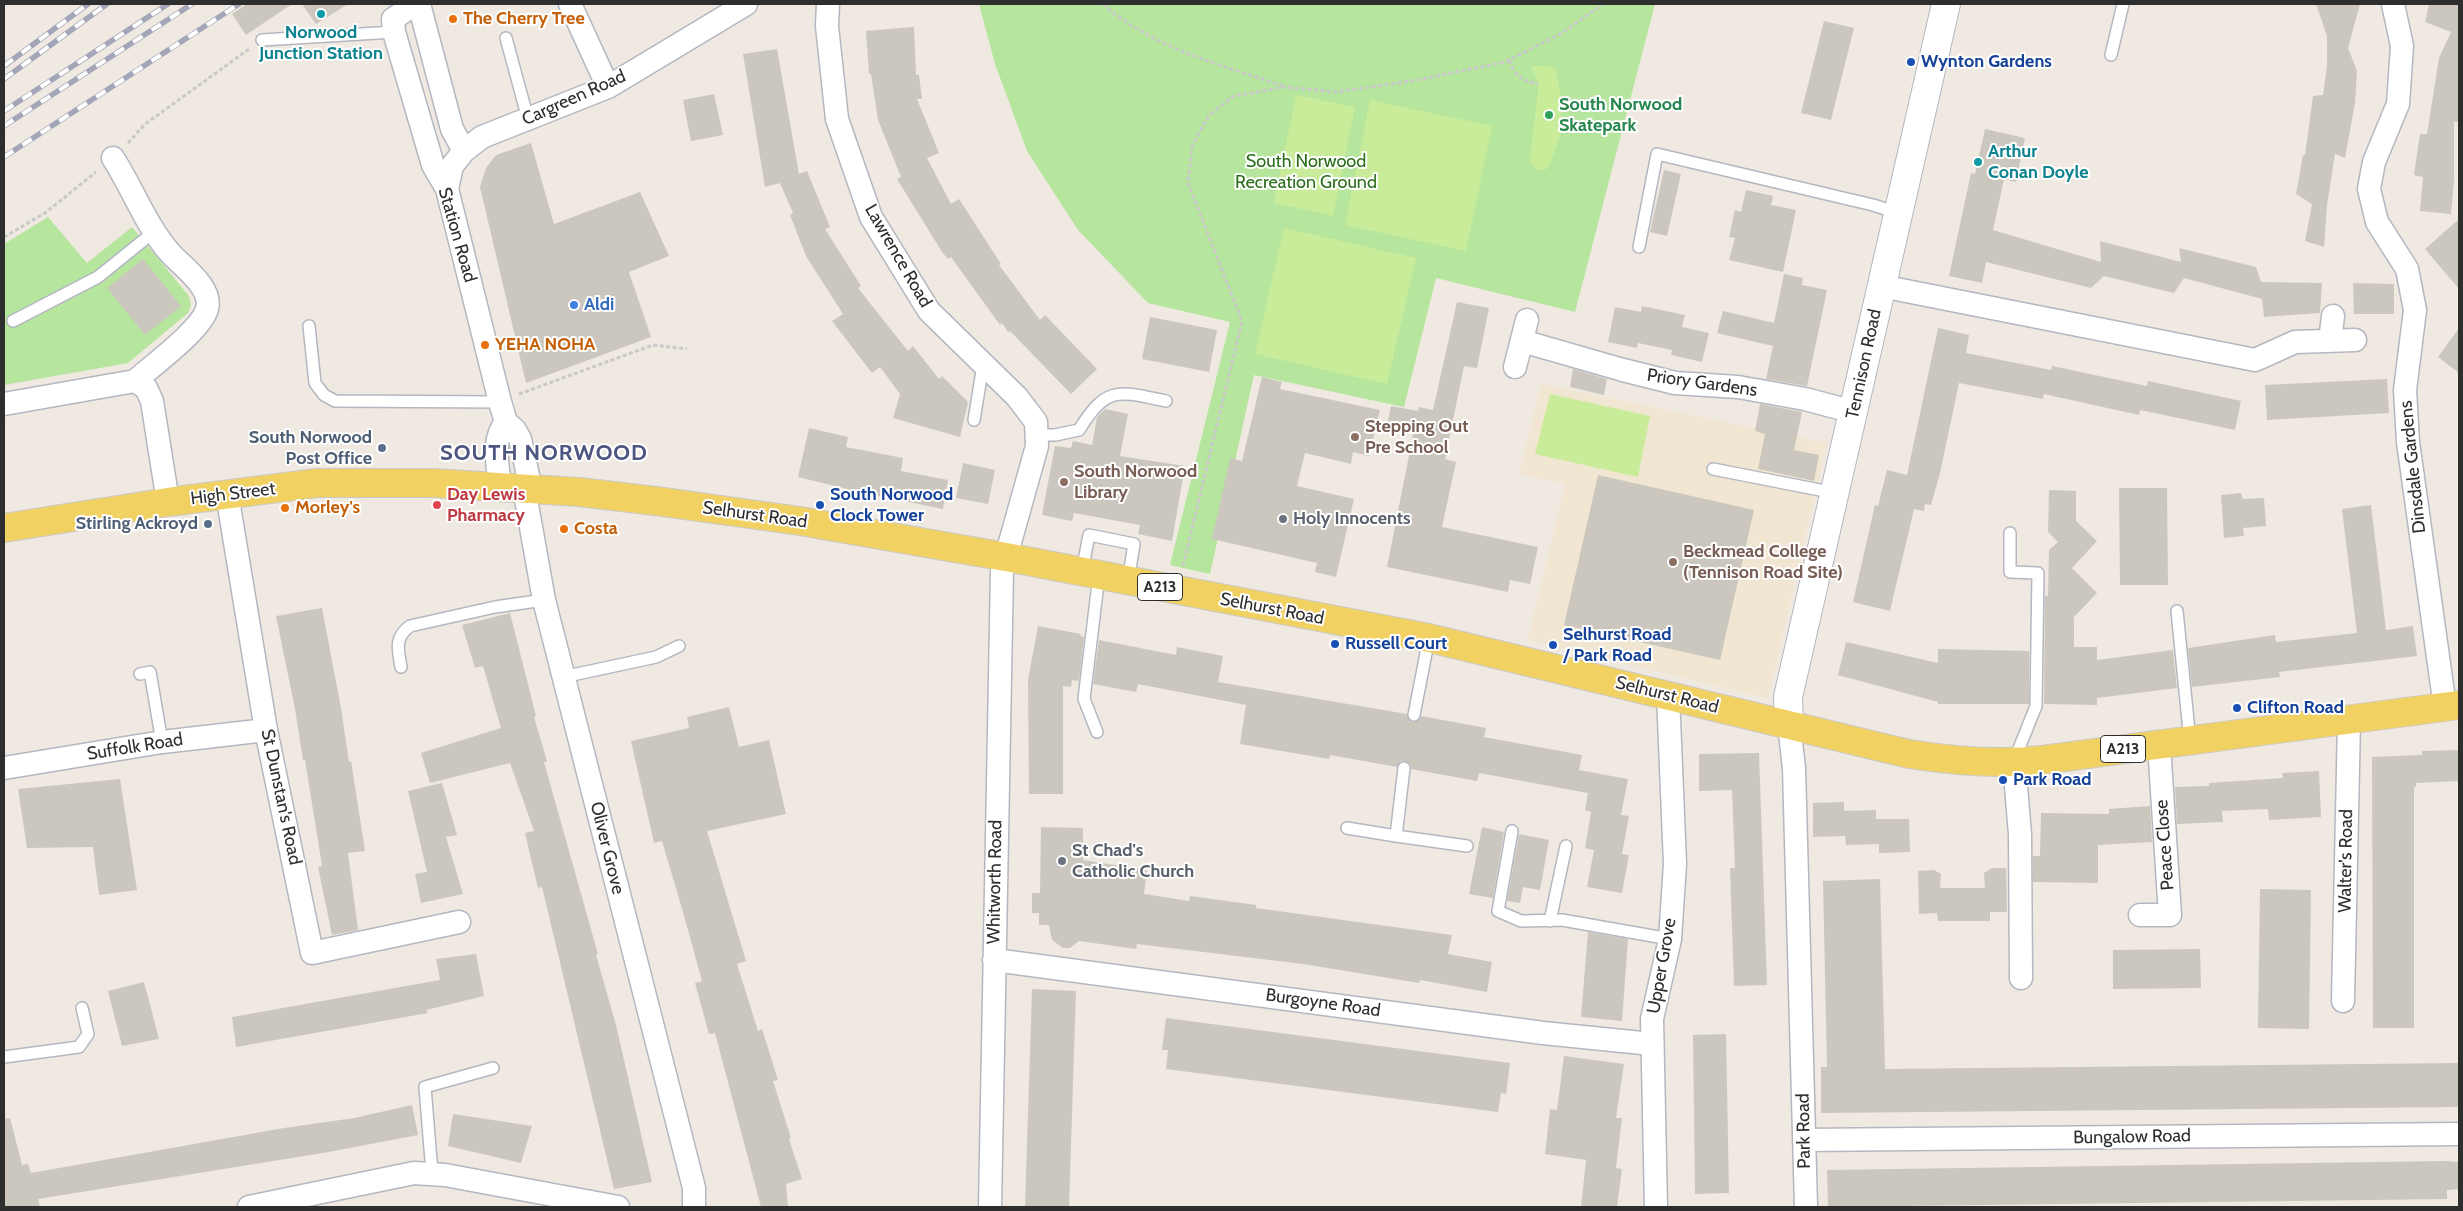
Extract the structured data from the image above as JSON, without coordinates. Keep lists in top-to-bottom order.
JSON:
{
  "streets": {
    "main road": ["High Street", "Selhurst Road", "A213"],
    "street": [
      "Cargreen Road",
      "Station Road",
      "Lawrence Road",
      "Tennison Road",
      "Priory Gardens",
      "Dinsdale Gardens",
      "Suffolk Road",
      "St Dunstan's Road",
      "Peace Close",
      "Oliver Grove",
      "Walter's Road",
      "Whitworth Road",
      "Upper Grove",
      "Burgoyne Road",
      "Park Road",
      "Bungalow Road"
    ]
  },
  "crossings": [
    ["Cargreen Road", "Station Road"],
    ["Station Road", "High Street"],
    ["Station Road", "Selhurst Road"],
    ["Station Road", "Oliver Grove"],
    ["Lawrence Road", "Selhurst Road"],
    ["Lawrence Road", "Whitworth Road"],
    ["Tennison Road", "Priory Gardens"],
    ["Tennison Road", "Selhurst Road"],
    ["Tennison Road", "Park Road"],
    ["Dinsdale Gardens", "Selhurst Road"],
    ["High Street", "Selhurst Road"],
    ["High Street", "St Dunstan's Road"],
    ["High Street", "Oliver Grove"],
    ["Selhurst Road", "Peace Close"],
    ["Selhurst Road", "Oliver Grove"],
    ["Selhurst Road", "Walter's Road"],
    ["Selhurst Road", "Whitworth Road"],
    ["Selhurst Road", "Upper Grove"],
    ["Selhurst Road", "Park Road"],
    ["Suffolk Road", "St Dunstan's Road"],
    ["Whitworth Road", "Burgoyne Road"],
    ["Upper Grove", "Burgoyne Road"],
    ["Park Road", "Bungalow Road"]
  ],
  "districts": ["SOUTH NORWOOD"],
  "parks": ["South Norwood Recreation Ground"],
  "places": [
    "Norwood Junction Station",
    "The Cherry Tree",
    "Wynton Gardens",
    "South Norwood Skatepark",
    "Arthur Conan Doyle",
    "Aldi",
    "YEHA NOHA",
    "Stepping Out Pre School",
    "South Norwood Post Office",
    "South Norwood Library",
    "Day Lewis Pharmacy",
    "South Norwood Clock Tower",
    "Morley's",
    "Holy Innocents",
    "Stirling Ackroyd",
    "Costa",
    "Beckmead College (Tennison Road Site)",
    "Russell Court",
    "Selhurst Road / Park Road",
    "Clifton Road",
    "Park Road",
    "St Chad's Catholic Church"
  ]
}
